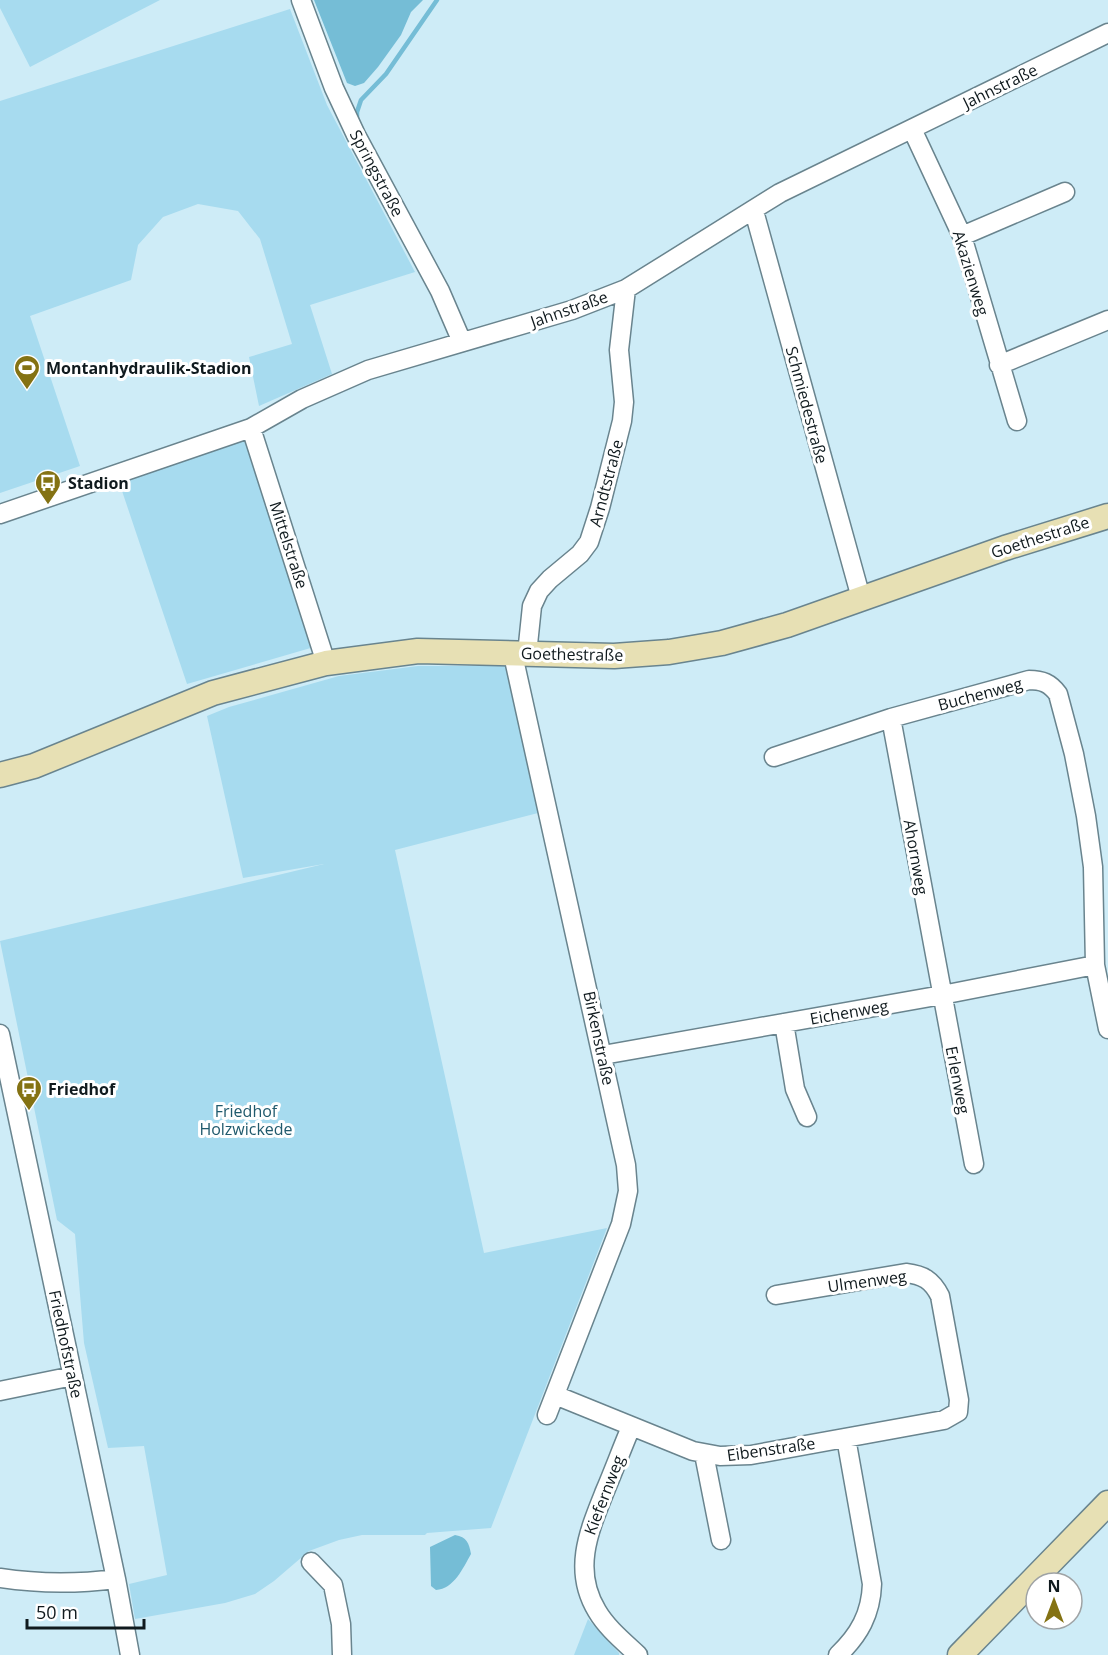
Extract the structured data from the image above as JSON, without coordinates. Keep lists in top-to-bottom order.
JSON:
{
  "streets": {
    "main road": ["Goethestraße"],
    "street": [
      "Jahnstraße",
      "Springstraße",
      "Akazienweg",
      "Schmiedestraße",
      "Arndtstraße",
      "Mittelstraße",
      "Buchenweg",
      "Ahornweg",
      "Eichenweg",
      "Birkenstraße",
      "Erlenweg",
      "Ulmenweg",
      "Friedhofstraße",
      "Eibenstraße",
      "Kiefernweg"
    ]
  },
  "crossings": [
    ["Jahnstraße", "Springstraße"],
    ["Jahnstraße", "Akazienweg"],
    ["Jahnstraße", "Schmiedestraße"],
    ["Jahnstraße", "Arndtstraße"],
    ["Jahnstraße", "Mittelstraße"],
    ["Schmiedestraße", "Goethestraße"],
    ["Arndtstraße", "Goethestraße"],
    ["Arndtstraße", "Birkenstraße"],
    ["Goethestraße", "Mittelstraße"],
    ["Goethestraße", "Birkenstraße"],
    ["Buchenweg", "Ahornweg"],
    ["Buchenweg", "Eichenweg"],
    ["Ahornweg", "Eichenweg"],
    ["Ahornweg", "Erlenweg"],
    ["Eichenweg", "Birkenstraße"],
    ["Eichenweg", "Erlenweg"],
    ["Birkenstraße", "Eibenstraße"],
    ["Ulmenweg", "Eibenstraße"],
    ["Eibenstraße", "Kiefernweg"]
  ],
  "parks": ["Friedhof Holzwickede"],
  "places": {
    "sports": ["Montanhydraulik-Stadion"],
    "bus stop": ["Stadion", "Friedhof"]
  },
  "scale_bar": "50 m",
  "north": "top"
}
